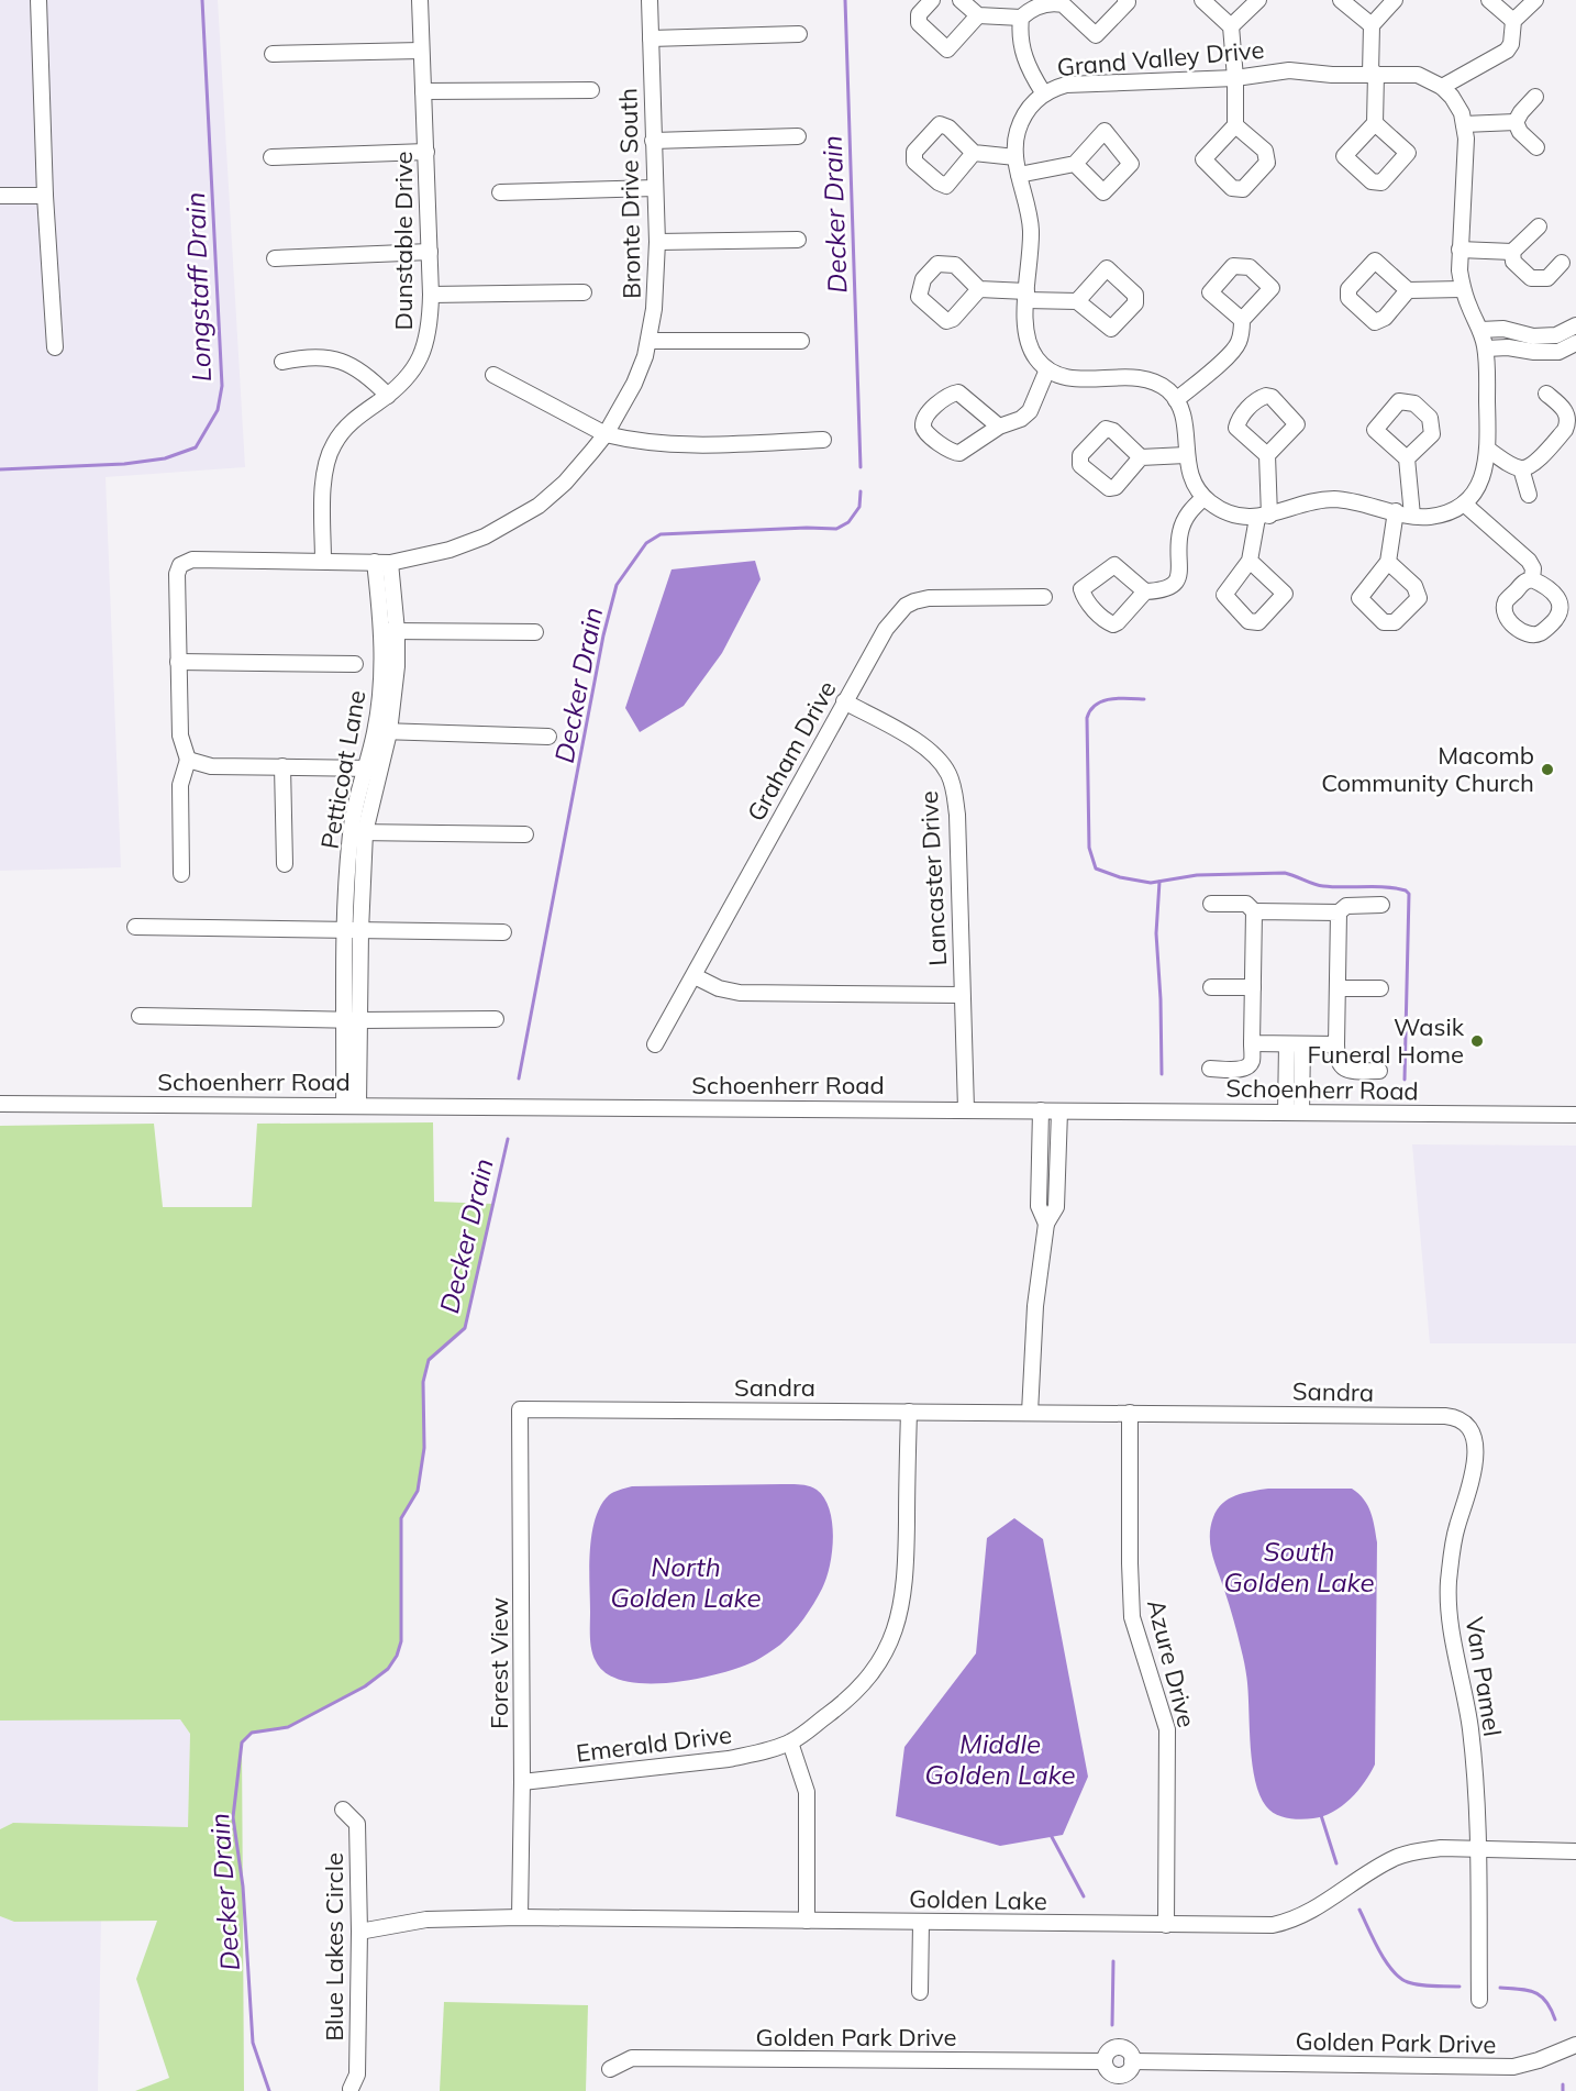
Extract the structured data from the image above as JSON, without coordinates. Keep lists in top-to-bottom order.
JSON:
{
  "streets": {
    "street": [
      "Grand Valley Drive",
      "Bronte Drive South",
      "Dunstable Drive",
      "Graham Drive",
      "Petticoat Lane",
      "Lancaster Drive",
      "Schoenherr Road",
      "Sandra",
      "Forest View",
      "Azure Drive",
      "Van Pamel",
      "Emerald Drive",
      "Golden Lake",
      "Blue Lakes Circle",
      "Golden Park Drive"
    ]
  },
  "crossings": [
    ["Bronte Drive South", "Dunstable Drive"],
    ["Bronte Drive South", "Petticoat Lane"],
    ["Graham Drive", "Lancaster Drive"],
    ["Petticoat Lane", "Schoenherr Road"],
    ["Lancaster Drive", "Schoenherr Road"],
    ["Sandra", "Forest View"],
    ["Sandra", "Azure Drive"],
    ["Sandra", "Van Pamel"],
    ["Forest View", "Emerald Drive"],
    ["Forest View", "Golden Lake"],
    ["Azure Drive", "Golden Lake"],
    ["Van Pamel", "Golden Lake"],
    ["Golden Lake", "Blue Lakes Circle"]
  ],
  "water": [
    "Decker Drain",
    "Longstaff Drain",
    "South Golden Lake",
    "North Golden Lake",
    "Middle Golden Lake"
  ],
  "places": ["Macomb Community Church", "Wasik Funeral Home"]
}
